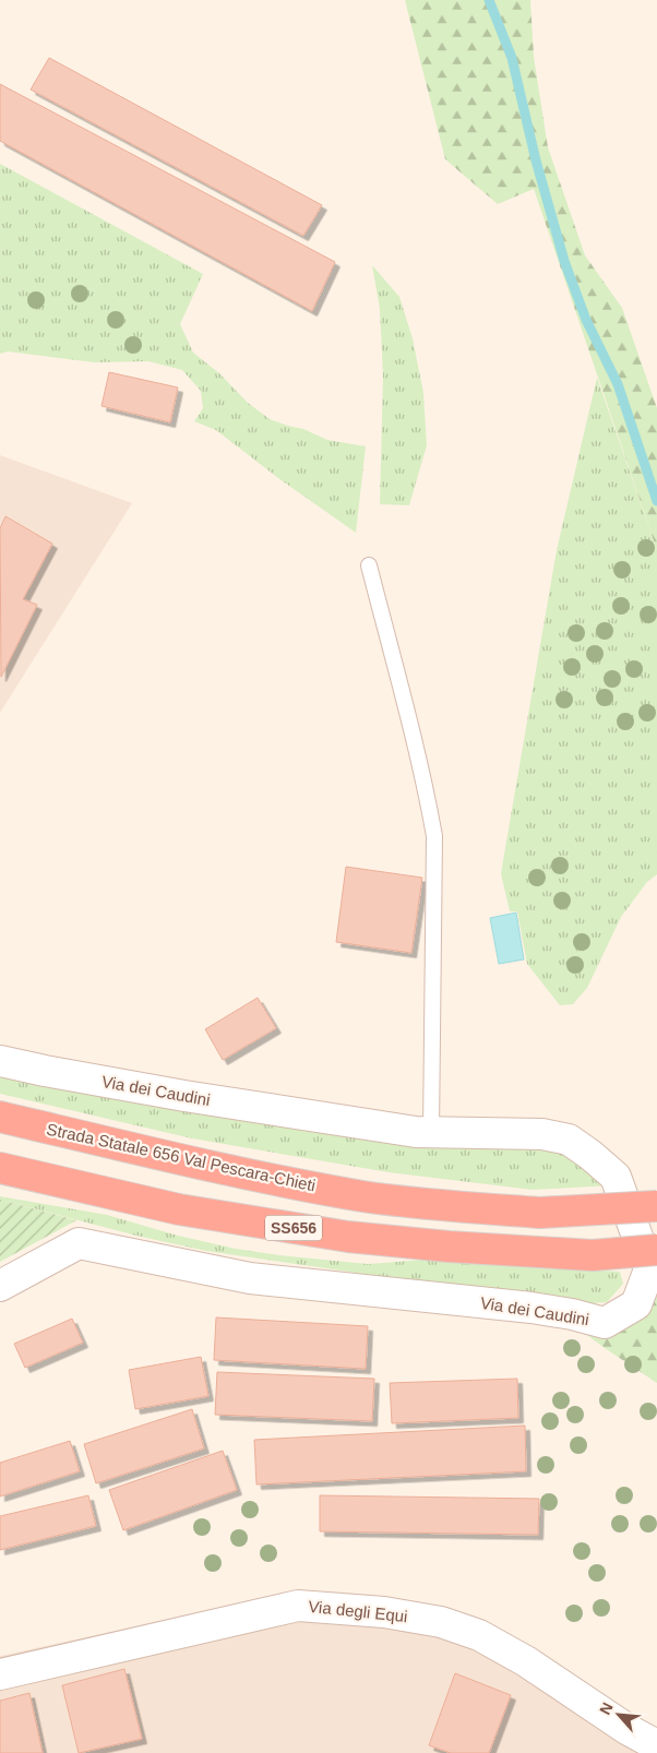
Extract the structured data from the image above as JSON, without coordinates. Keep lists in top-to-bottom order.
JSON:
{
  "streets": {
    "highway": ["Strada Statale 656 Val Pescara-Chieti", "SS656"],
    "street": ["Via dei Caudini", "Via degli Equi"]
  },
  "north": "top left"
}
